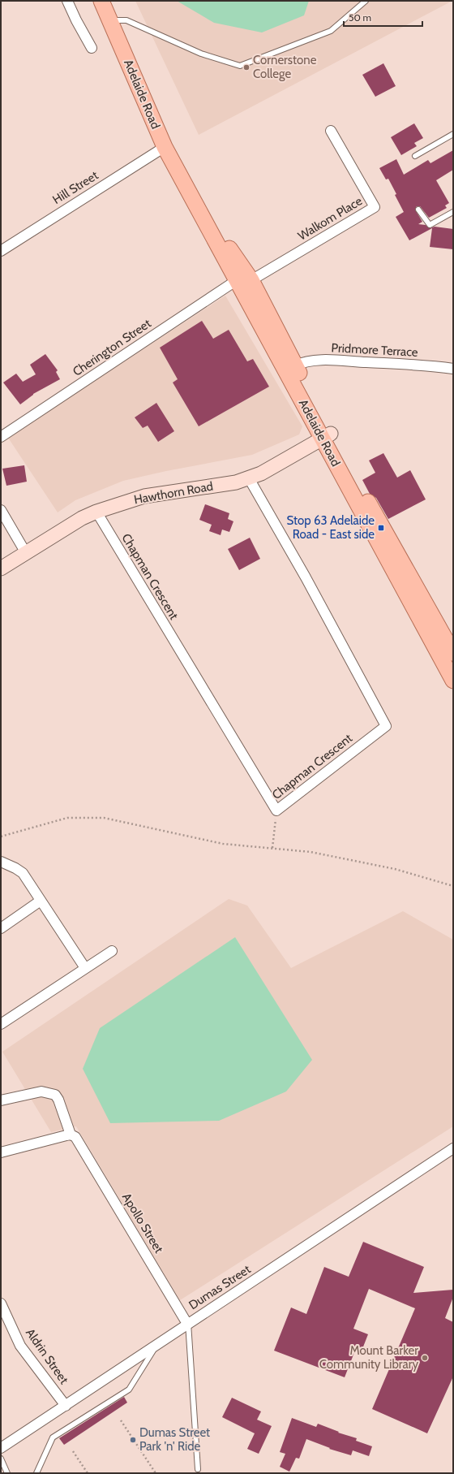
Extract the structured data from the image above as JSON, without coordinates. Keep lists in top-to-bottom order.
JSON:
{
  "streets": {
    "main road": ["Adelaide Road"],
    "street": [
      "Hill Street",
      "Walkom Place",
      "Cherington Street",
      "Pridmore Terrace",
      "Hawthorn Road",
      "Chapman Crescent",
      "Apollo Street",
      "Dumas Street",
      "Aldrin Street"
    ]
  },
  "crossings": [
    ["Adelaide Road", "Hill Street"],
    ["Adelaide Road", "Walkom Place"],
    ["Adelaide Road", "Cherington Street"],
    ["Adelaide Road", "Pridmore Terrace"],
    ["Adelaide Road", "Hawthorn Road"],
    ["Walkom Place", "Cherington Street"],
    ["Hawthorn Road", "Chapman Crescent"],
    ["Apollo Street", "Dumas Street"],
    ["Dumas Street", "Aldrin Street"]
  ],
  "places": {
    "other": ["Cornerstone College", "Mount Barker Community Library", "Dumas Street Park 'n' Ride"],
    "transit": ["Stop 63 Adelaide Road - East side"]
  },
  "scale_bar": "50 m"
}
